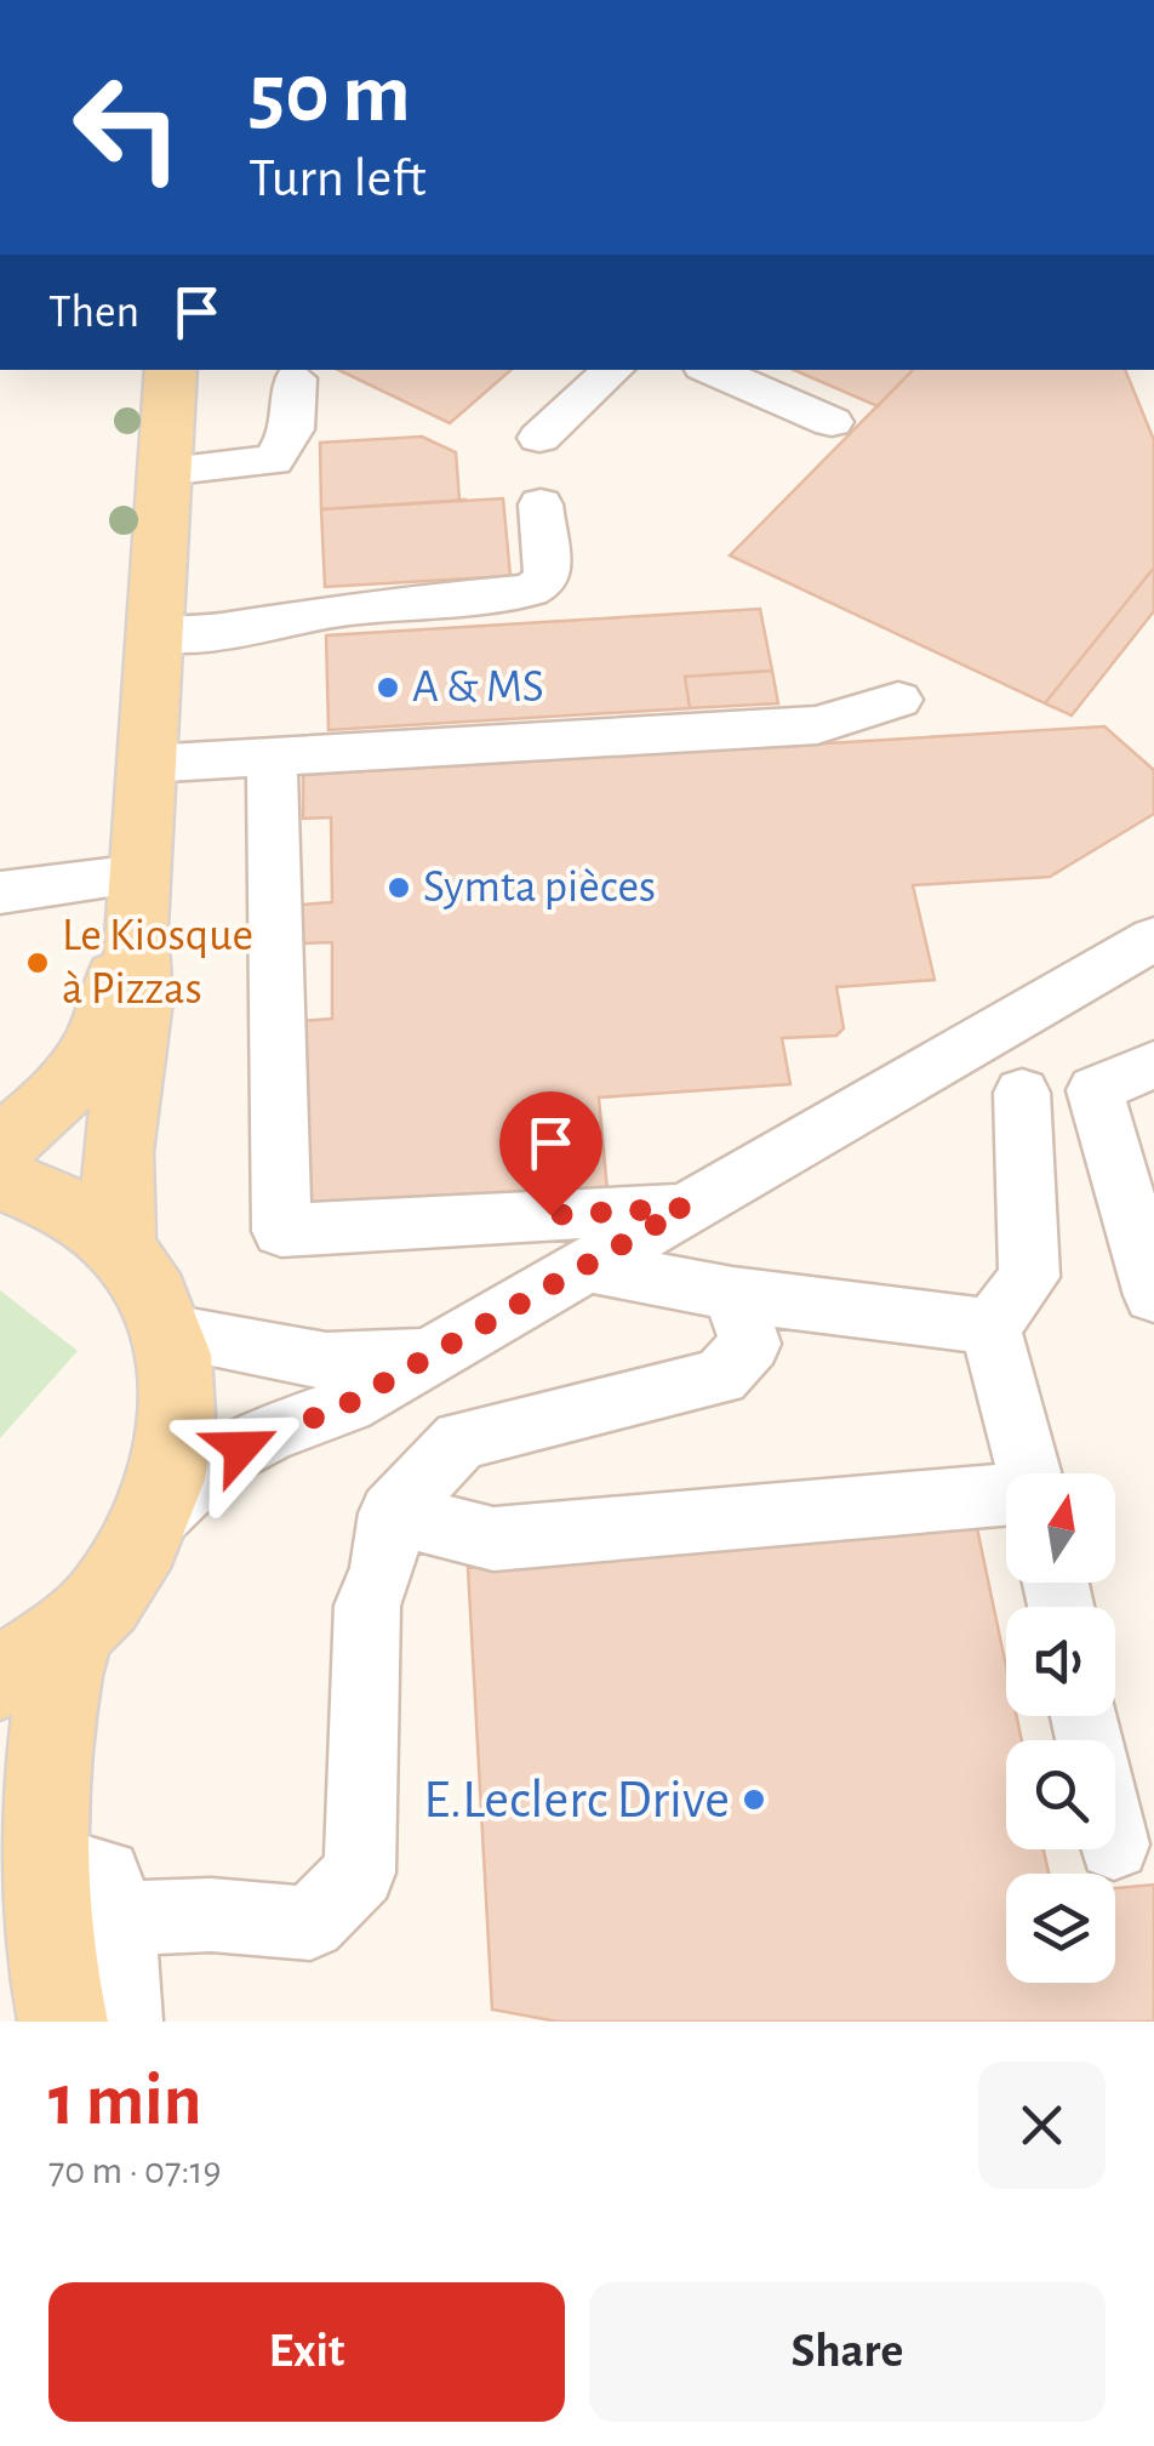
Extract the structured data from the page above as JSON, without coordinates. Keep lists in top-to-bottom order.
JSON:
{
  "places": [
    "A & MS",
    "Symta pièces",
    "Le Kiosque à Pizzas",
    "E.Leclerc Drive"
  ],
  "north": "top",
  "page": {
    "turn": ["50 m", "Turn left"],
    "then": "Then",
    "heading": ["1 min", "70 m · 07:19"],
    "buttons": ["Exit", "Share"]
  }
}
